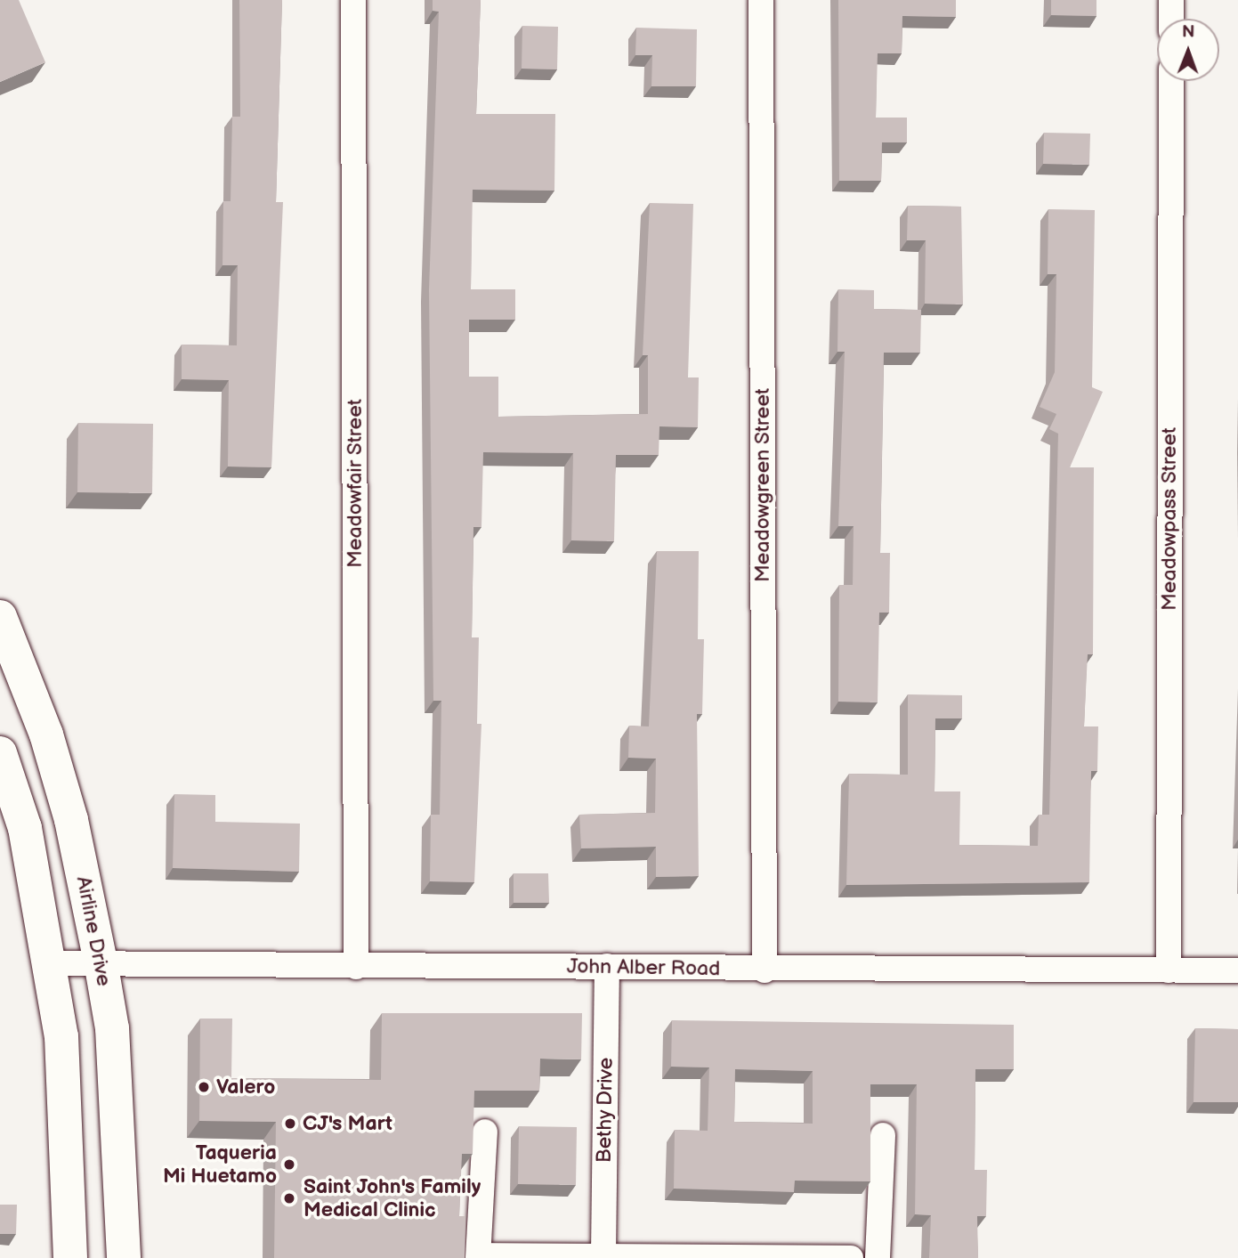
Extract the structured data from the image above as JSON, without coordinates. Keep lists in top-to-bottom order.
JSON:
{
  "streets": {
    "main road": ["Airline Drive"],
    "street": [
      "Meadowfair Street",
      "Meadowgreen Street",
      "Meadowpass Street",
      "John Alber Road",
      "Bethy Drive"
    ]
  },
  "crossings": [
    ["Meadowfair Street", "John Alber Road"],
    ["Meadowgreen Street", "John Alber Road"],
    ["Meadowpass Street", "John Alber Road"],
    ["Airline Drive", "John Alber Road"],
    ["John Alber Road", "Bethy Drive"]
  ],
  "places": [
    "Valero",
    "CJ's Mart",
    "Taqueria Mi Huetamo",
    "Saint John's Family Medical Clinic"
  ],
  "north": "top"
}
